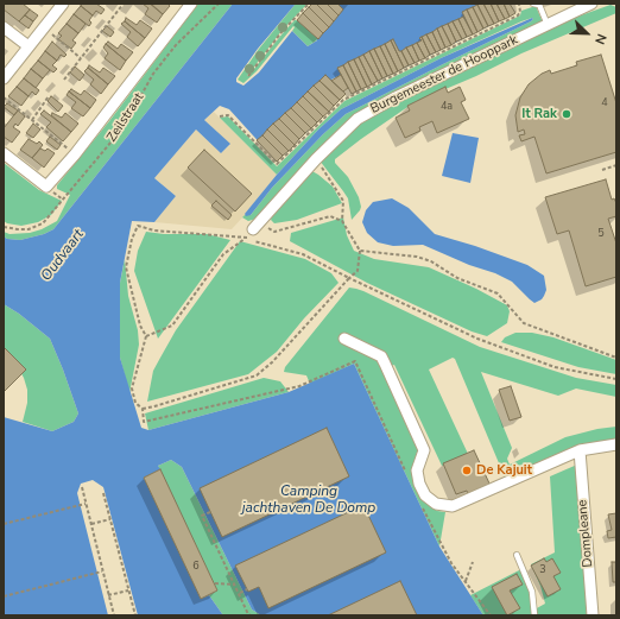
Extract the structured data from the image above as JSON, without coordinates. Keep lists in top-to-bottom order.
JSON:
{
  "streets": {
    "street": ["Burgemeester de Hooppark", "Zeilstraat", "Dompleane"]
  },
  "water": ["Oudvaart", "Camping jachthaven De Domp"],
  "places": ["It Rak", "De Kajuit"],
  "house_numbers": [
    "4",
    "4a",
    "5",
    "6",
    "3"
  ],
  "north": "bottom right"
}
